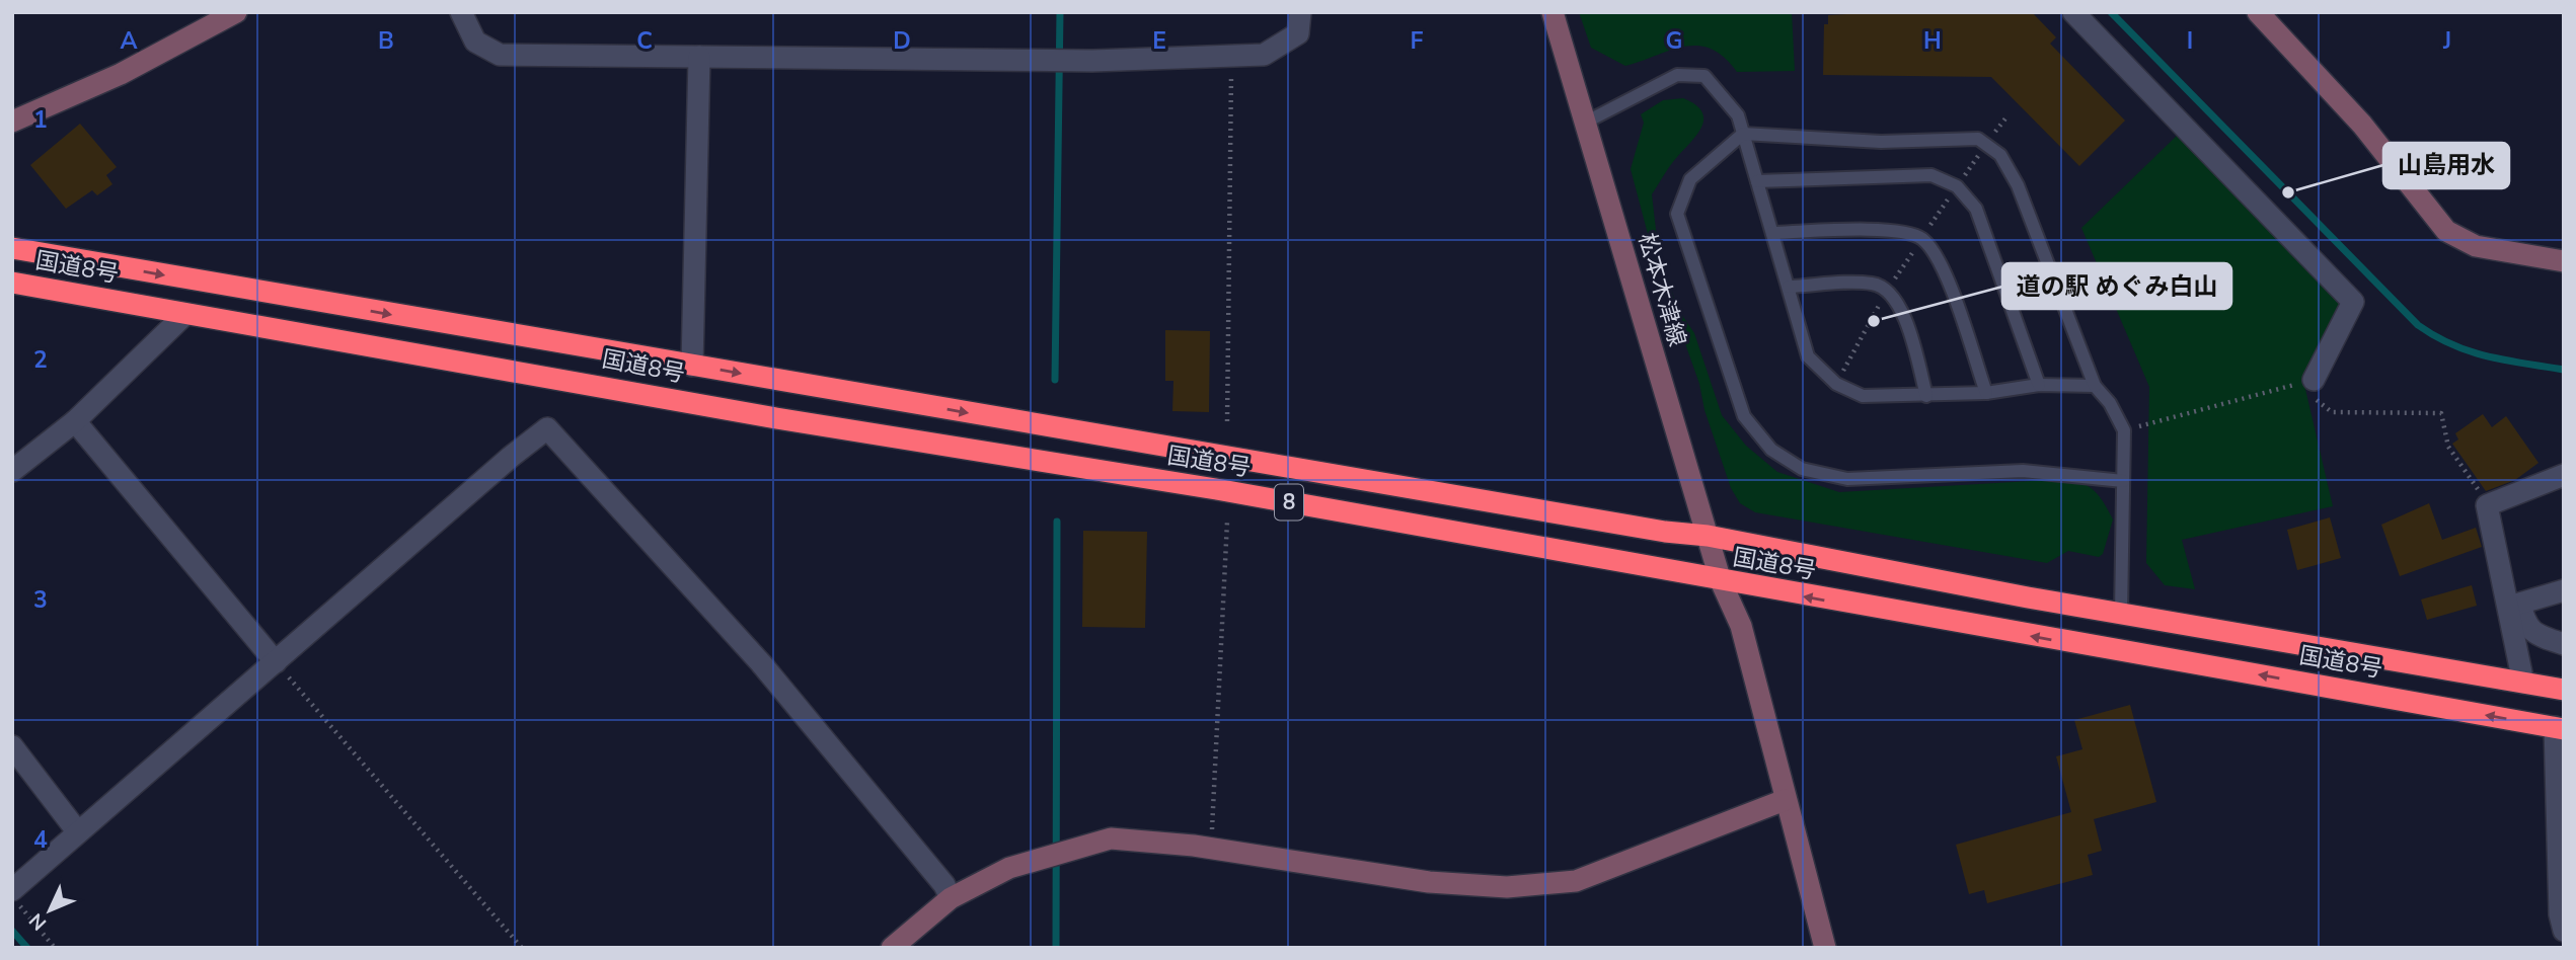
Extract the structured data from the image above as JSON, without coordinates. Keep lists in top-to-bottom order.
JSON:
{
  "streets": {
    "highway": ["国道8号", "8"],
    "street": ["松本木津線"]
  },
  "crossings": [
    ["国道8号", "松本木津線"]
  ],
  "places": ["山島用水", "道の駅 めぐみ白山"],
  "north": "bottom left",
  "grid": {
    "columns": [
      "A",
      "B",
      "C",
      "D",
      "E",
      "F",
      "G",
      "H",
      "I",
      "J"
    ],
    "rows": [
      "1",
      "2",
      "3",
      "4"
    ]
  }
}
